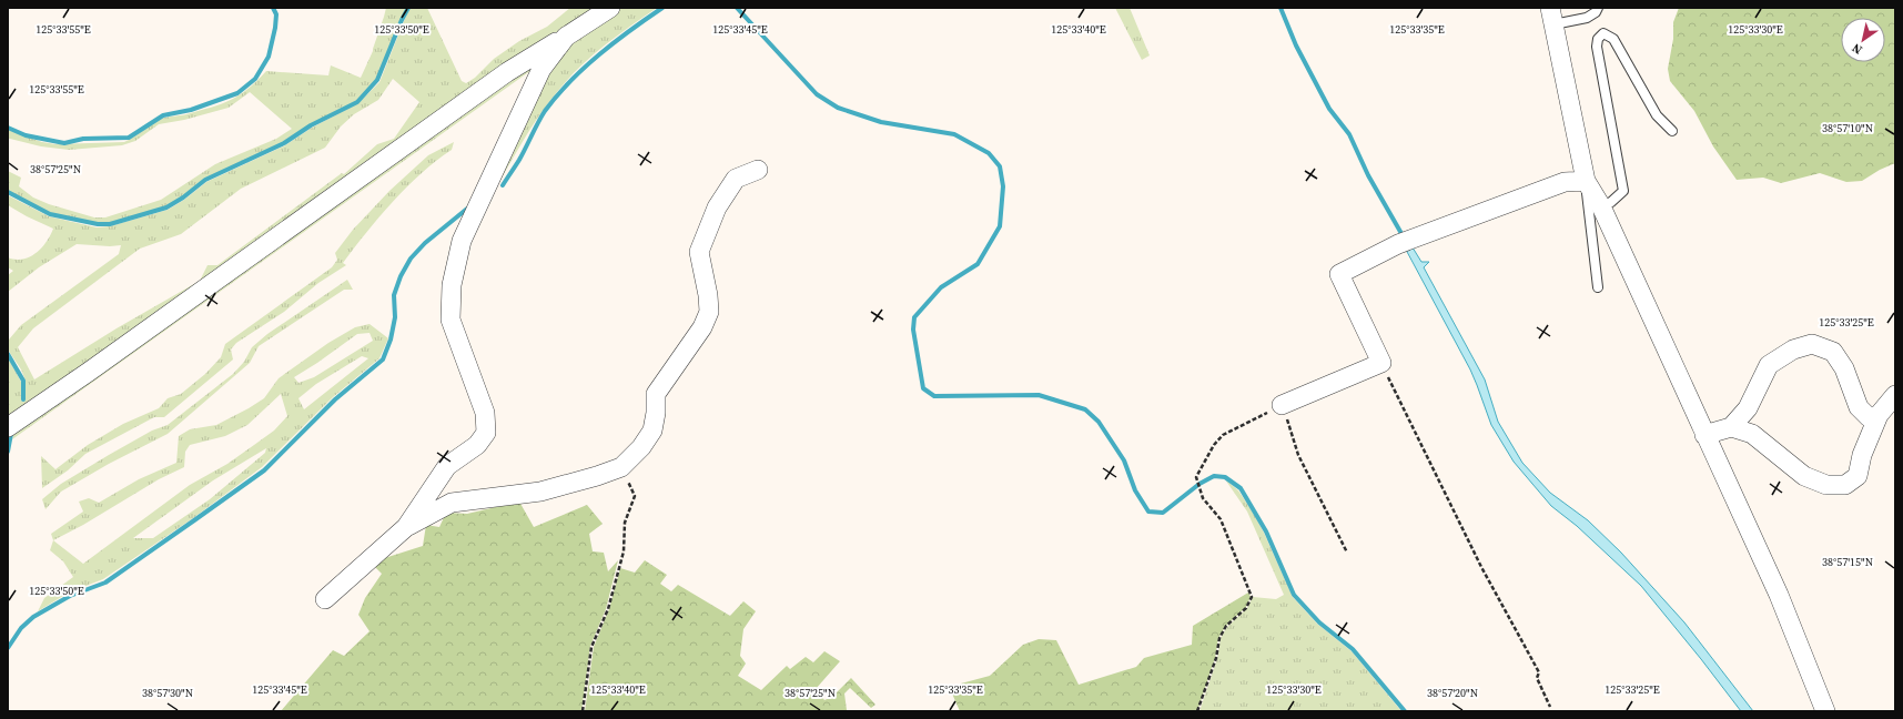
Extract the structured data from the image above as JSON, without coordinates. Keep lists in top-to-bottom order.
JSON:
{
  "north": "bottom left",
  "coordinates": [
    "125°33'55\"E",
    "125°33'50\"E",
    "125°33'45\"E",
    "125°33'40\"E",
    "125°33'35\"E",
    "125°33'30\"E",
    "38°57'10\"N",
    "38°57'25\"N",
    "125°33'25\"E",
    "38°57'15\"N",
    "38°57'30\"N",
    "38°57'20\"N"
  ]
}
